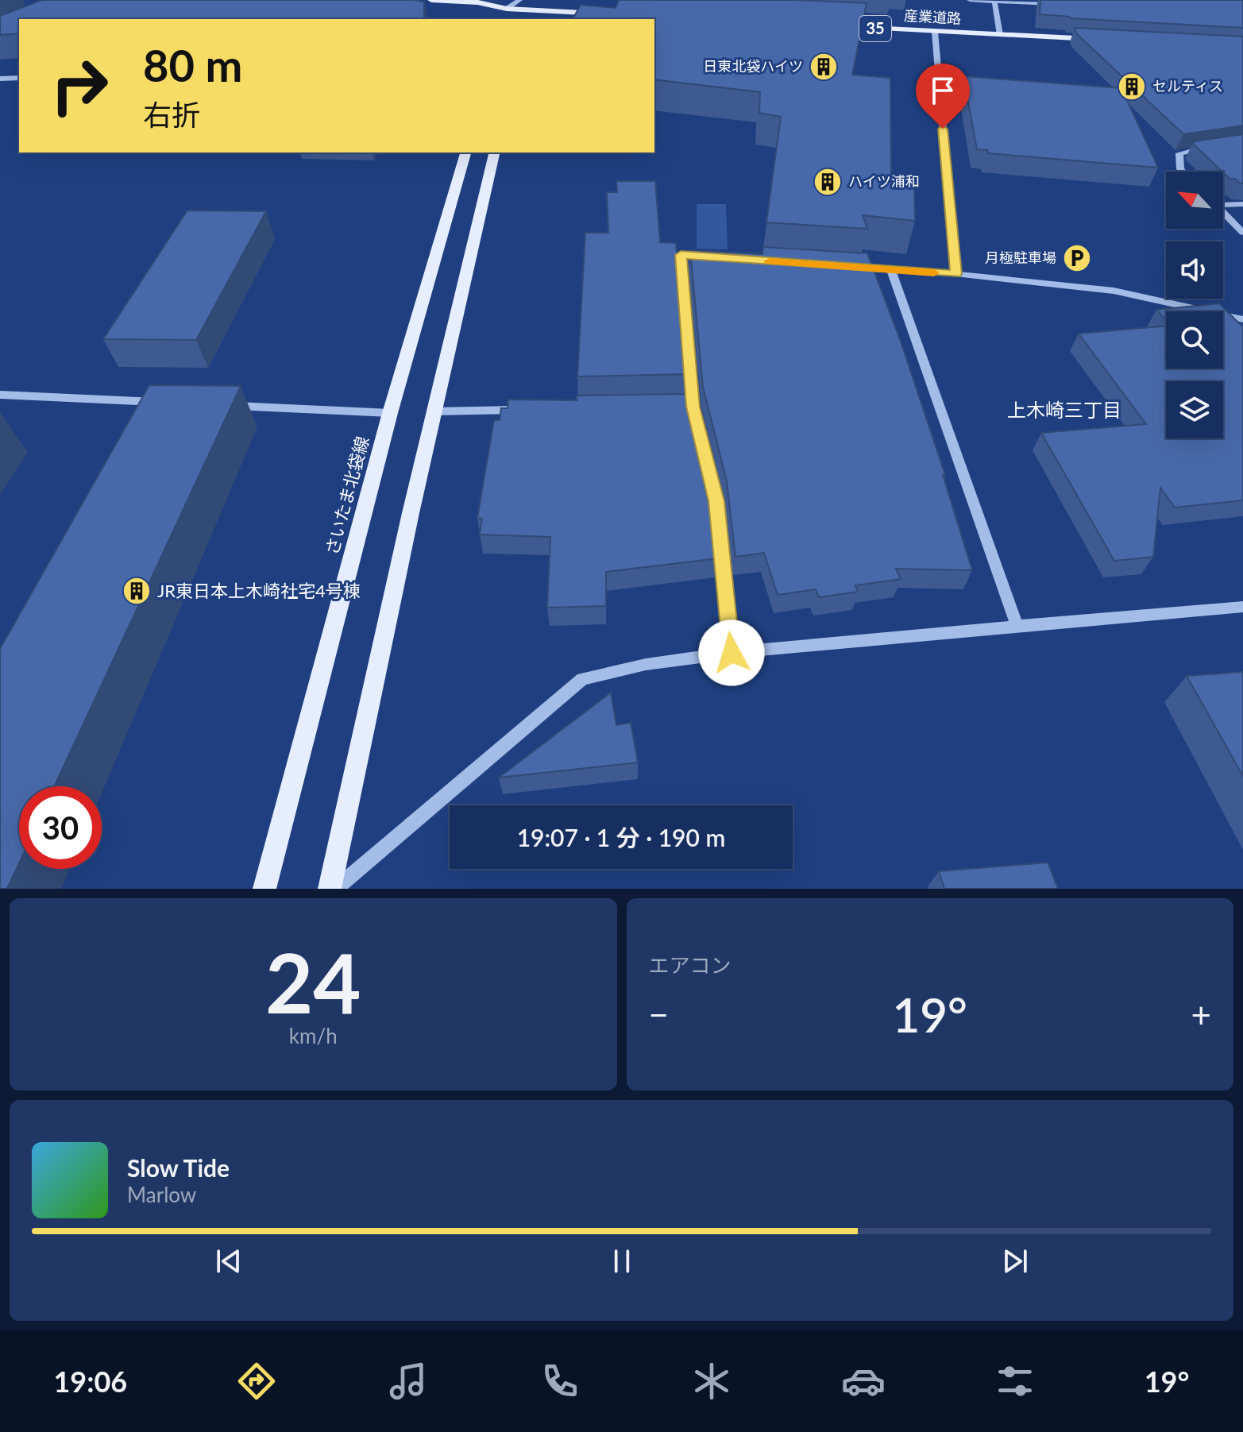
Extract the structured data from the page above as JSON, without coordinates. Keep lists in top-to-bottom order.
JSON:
{
  "streets": {
    "main road": ["産業道路", "35", "さいたま北袋線"]
  },
  "districts": ["上木崎三丁目"],
  "places": {
    "building": [
      "日東北袋ハイツ",
      "セルティス",
      "ハイツ浦和",
      "JR東日本上木崎社宅4号棟"
    ],
    "parking": ["月極駐車場"]
  },
  "north": "top left",
  "page": {
    "turn": ["80 m", "右折"],
    "limit": "30",
    "trip": "19:07 · 1 分 · 190 m",
    "tile": [
      ["24", "km/h"],
      "エアコン"
    ],
    "heat": ["−", "19°", "+"],
    "song": ["Slow Tide", "Marlow"],
    "tabs": ["19:06", "19°"]
  }
}
